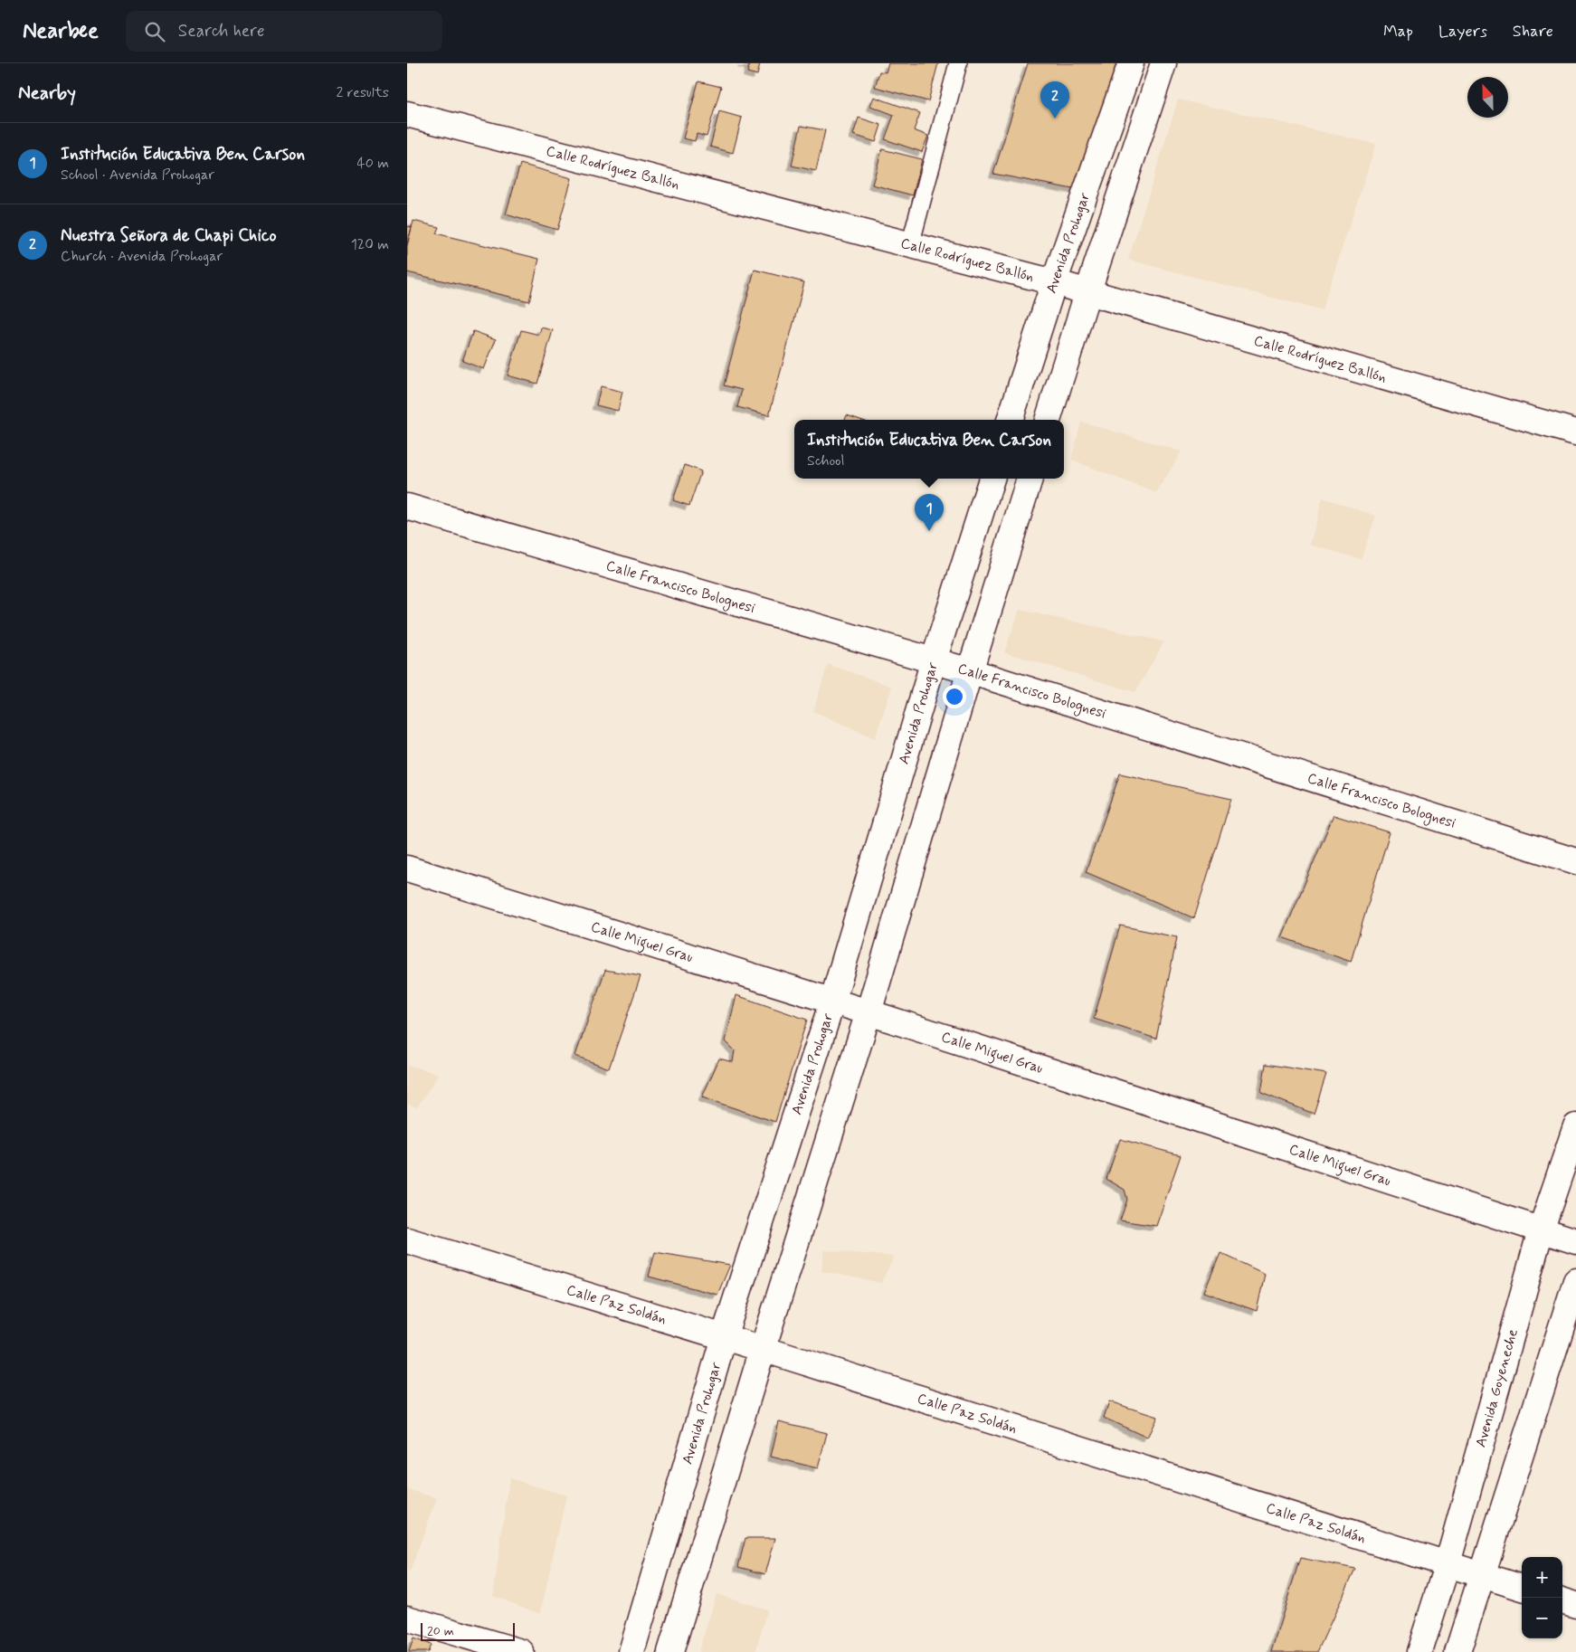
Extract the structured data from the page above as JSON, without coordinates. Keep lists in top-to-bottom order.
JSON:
{
  "streets": {
    "street": [
      "Calle Rodríguez Ballón",
      "Avenida Prohogar",
      "Calle Francisco Bolognesi",
      "Calle Miguel Grau",
      "Calle Paz Soldán",
      "Avenida Goyeneche"
    ]
  },
  "crossings": [
    ["Calle Rodríguez Ballón", "Avenida Prohogar"],
    ["Avenida Prohogar", "Calle Francisco Bolognesi"],
    ["Avenida Prohogar", "Calle Miguel Grau"],
    ["Avenida Prohogar", "Calle Paz Soldán"],
    ["Calle Miguel Grau", "Avenida Goyeneche"],
    ["Calle Paz Soldán", "Avenida Goyeneche"]
  ],
  "scale_bar": "20 m",
  "north": "top",
  "page": {
    "header": "Nearbee",
    "search": "Search here",
    "nav": ["Map", "Layers", "Share"],
    "heading": ["Nearby", "2 results"],
    "pins": ["2", "1"],
    "list": [
      {
        "mark": "1",
        "name": "Institución Educativa Ben Carson",
        "note": "School · Avenida Prohogar",
        "value": "40 m"
      },
      {
        "mark": "2",
        "name": "Nuestra Señora de Chapi Chico",
        "note": "Church · Avenida Prohogar",
        "value": "120 m"
      }
    ],
    "popup": ["Institución Educativa Ben Carson", "School"],
    "map_buttons": ["+", "−"],
    "scale": "20 m"
  }
}
